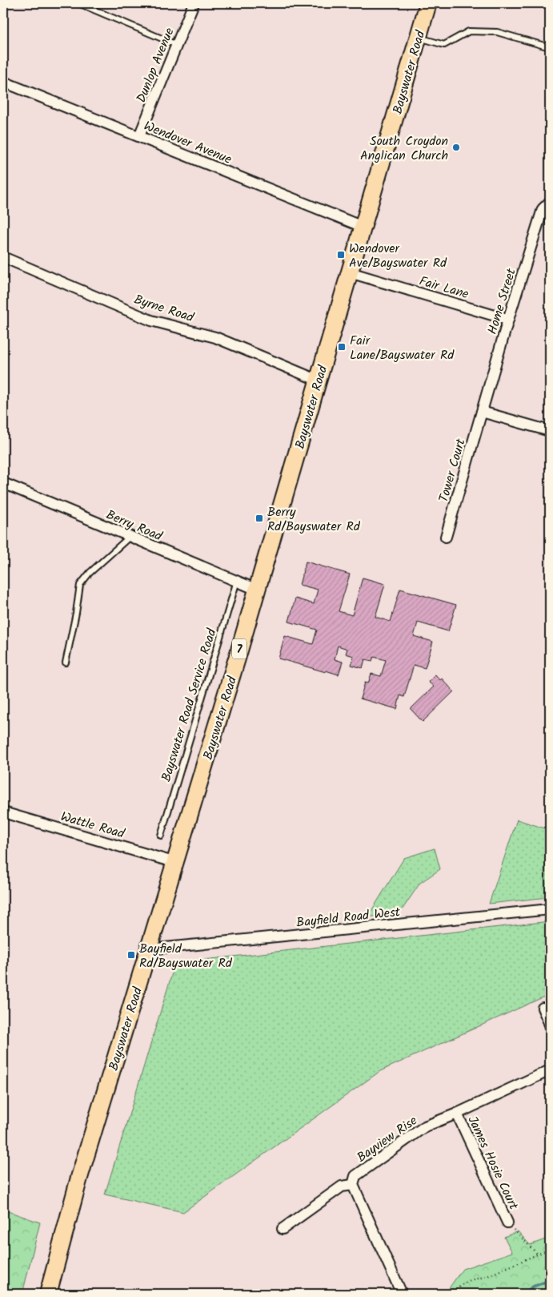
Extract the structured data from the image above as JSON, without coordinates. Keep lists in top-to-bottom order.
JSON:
{
  "streets": {
    "main road": ["Bayswater Road", "7"],
    "street": [
      "Dunlop Avenue",
      "Wendover Avenue",
      "Fair Lane",
      "Home Street",
      "Byrne Road",
      "Tower Court",
      "Berry Road",
      "Wattle Road",
      "Bayfield Road West",
      "Bayview Rise",
      "James Hosie Court"
    ],
    "lane": ["Bayswater Road Service Road"]
  },
  "crossings": [
    ["Dunlop Avenue", "Wendover Avenue"],
    ["Bayswater Road", "Wendover Avenue"],
    ["Bayswater Road", "Fair Lane"],
    ["Bayswater Road", "Byrne Road"],
    ["Bayswater Road", "Berry Road"],
    ["Bayswater Road", "Wattle Road"],
    ["Bayswater Road", "Bayfield Road West"],
    ["Fair Lane", "Home Street"],
    ["Home Street", "Tower Court"],
    ["Berry Road", "Bayswater Road Service Road"],
    ["Bayview Rise", "James Hosie Court"]
  ],
  "places": {
    "other": ["South Croydon Anglican Church"],
    "transit": [
      "Wendover Ave/Bayswater Rd",
      "Fair Lane/Bayswater Rd",
      "Berry Rd/Bayswater Rd",
      "Bayfield Rd/Bayswater Rd"
    ]
  }
}
